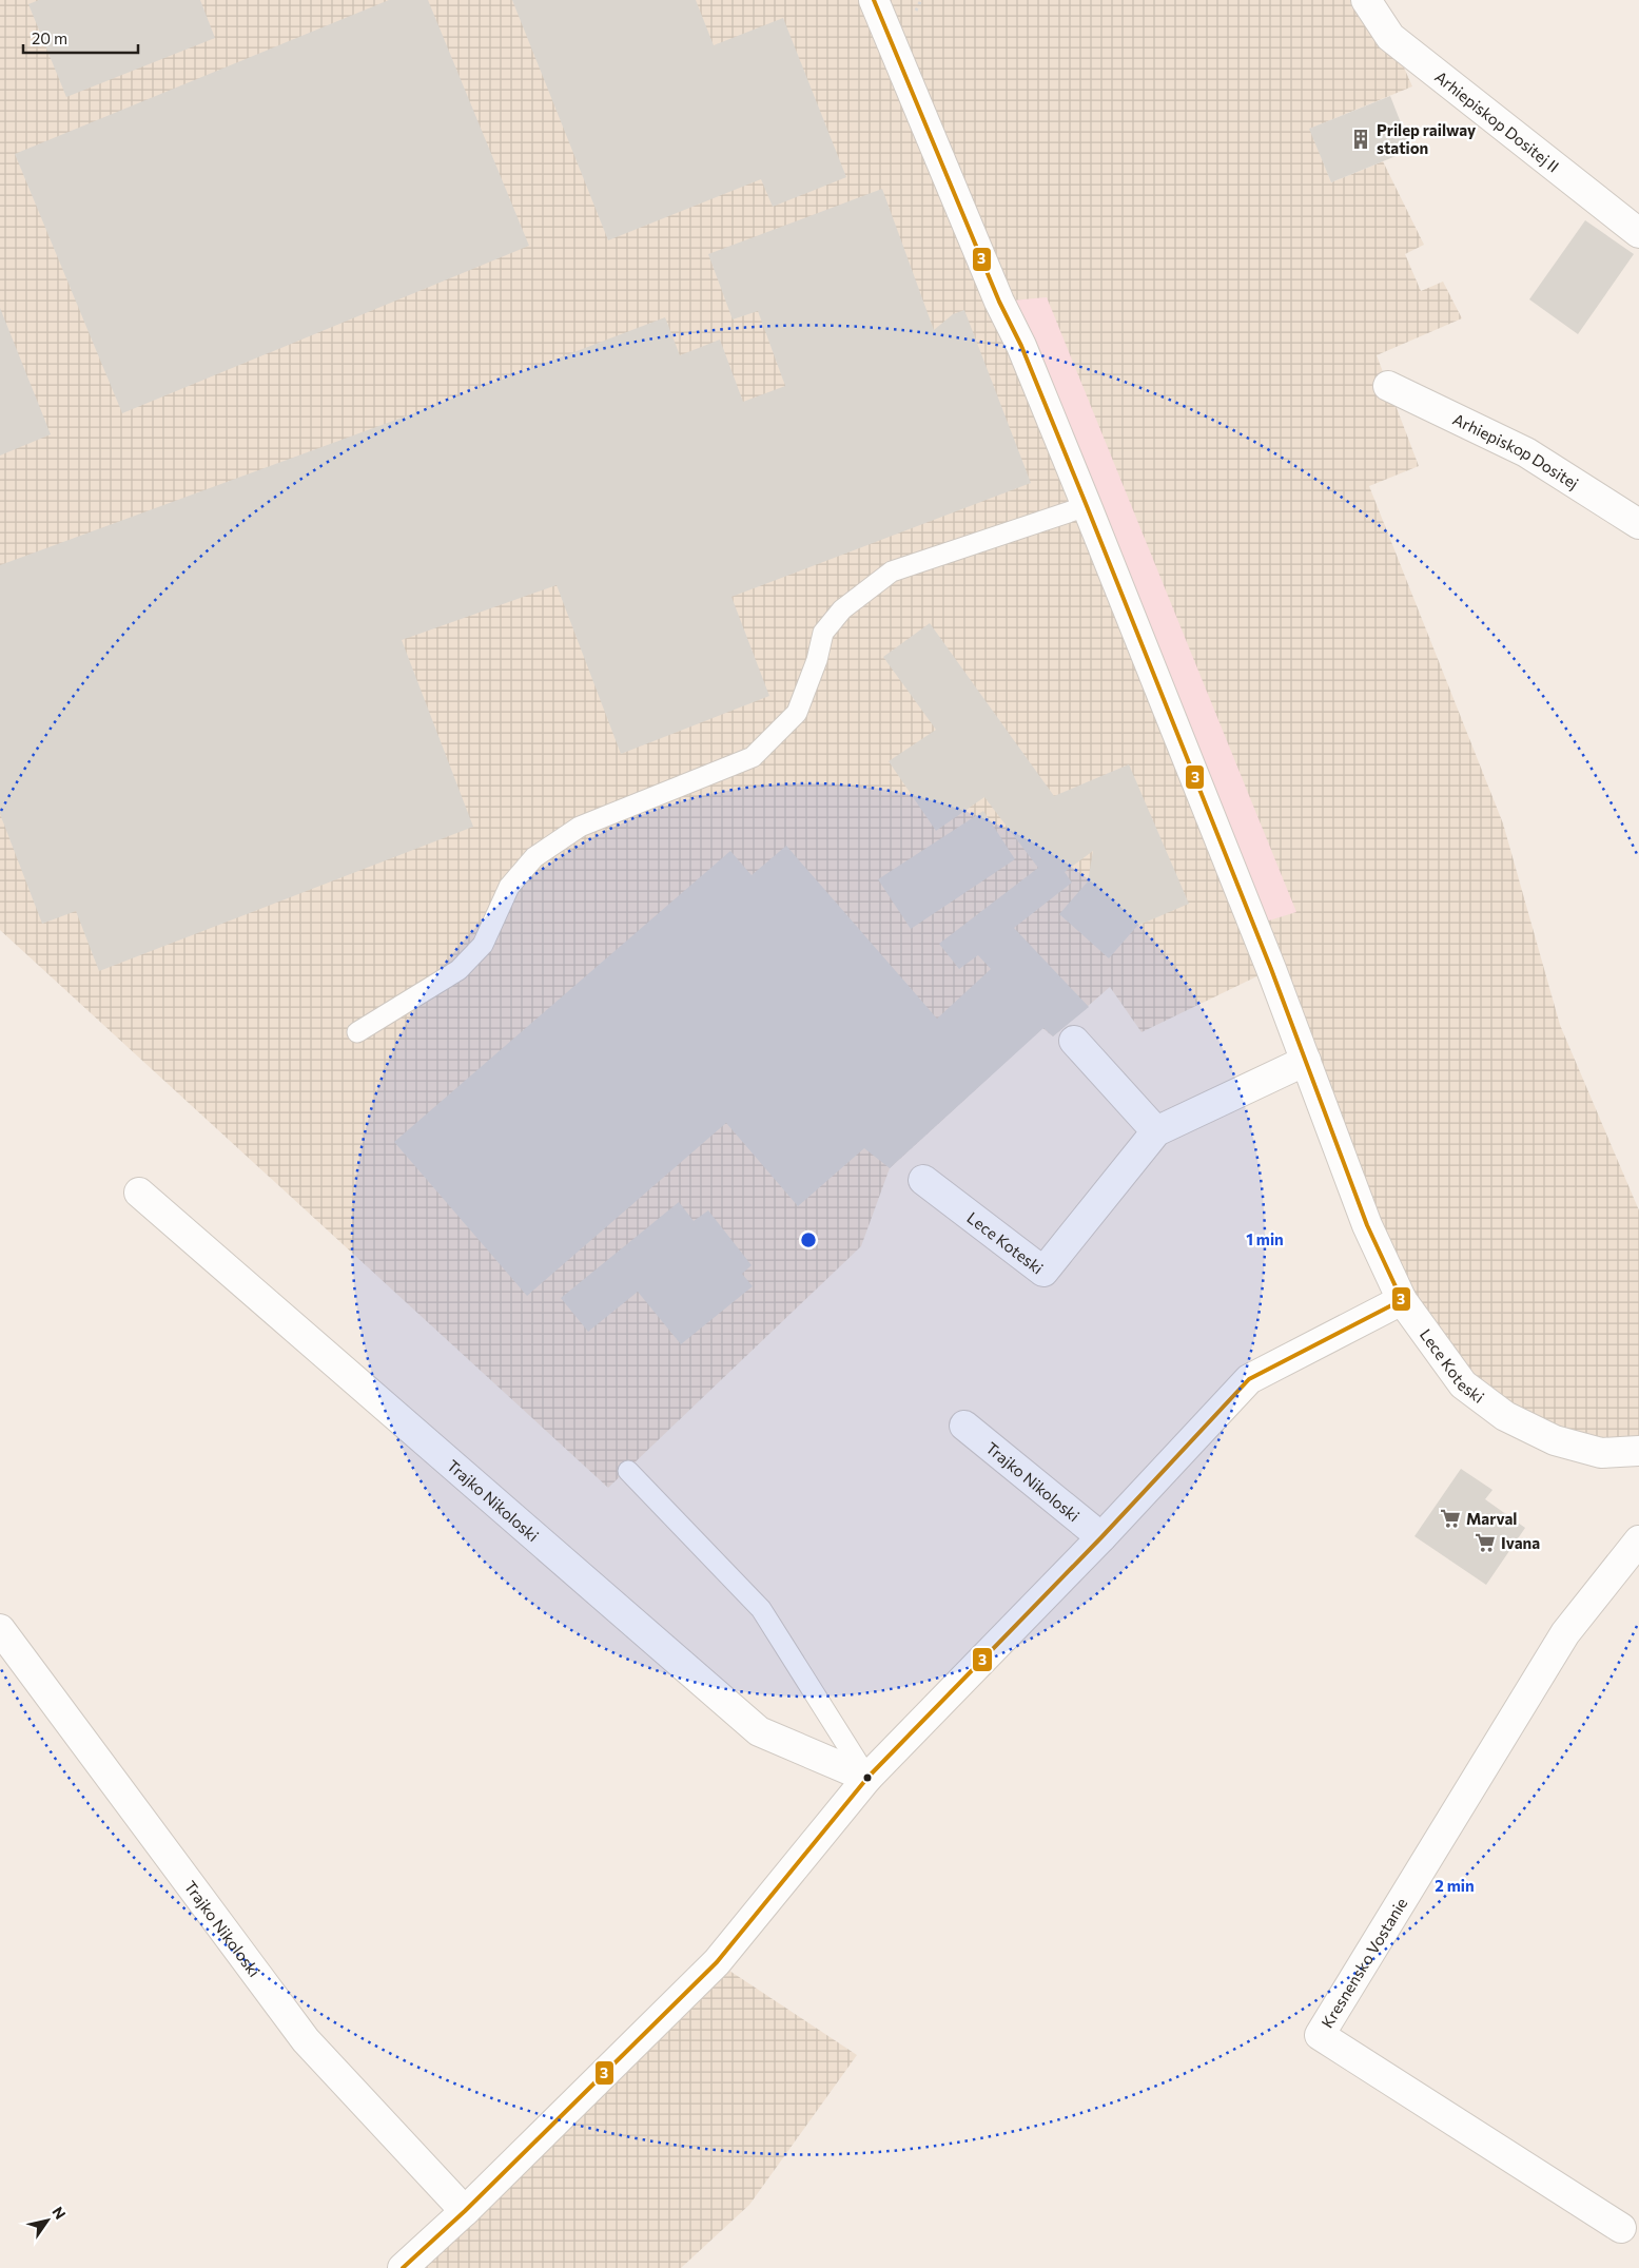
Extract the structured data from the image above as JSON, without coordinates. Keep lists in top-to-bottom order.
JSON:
{
  "streets": {
    "street": [
      "Arhiepiskop Dositej II",
      "Arhiepiskop Dositej",
      "Lece Koteski",
      "Trajko Nikoloski",
      "Kresnensko Vostanie"
    ]
  },
  "places": {
    "building": ["Prilep railway station"],
    "supermarket": ["Marval", "Ivana"]
  },
  "lines": ["transit line 3"],
  "scale_bar": "20 m",
  "north": "top right",
  "rings": ["1 min", "2 min"]
}
